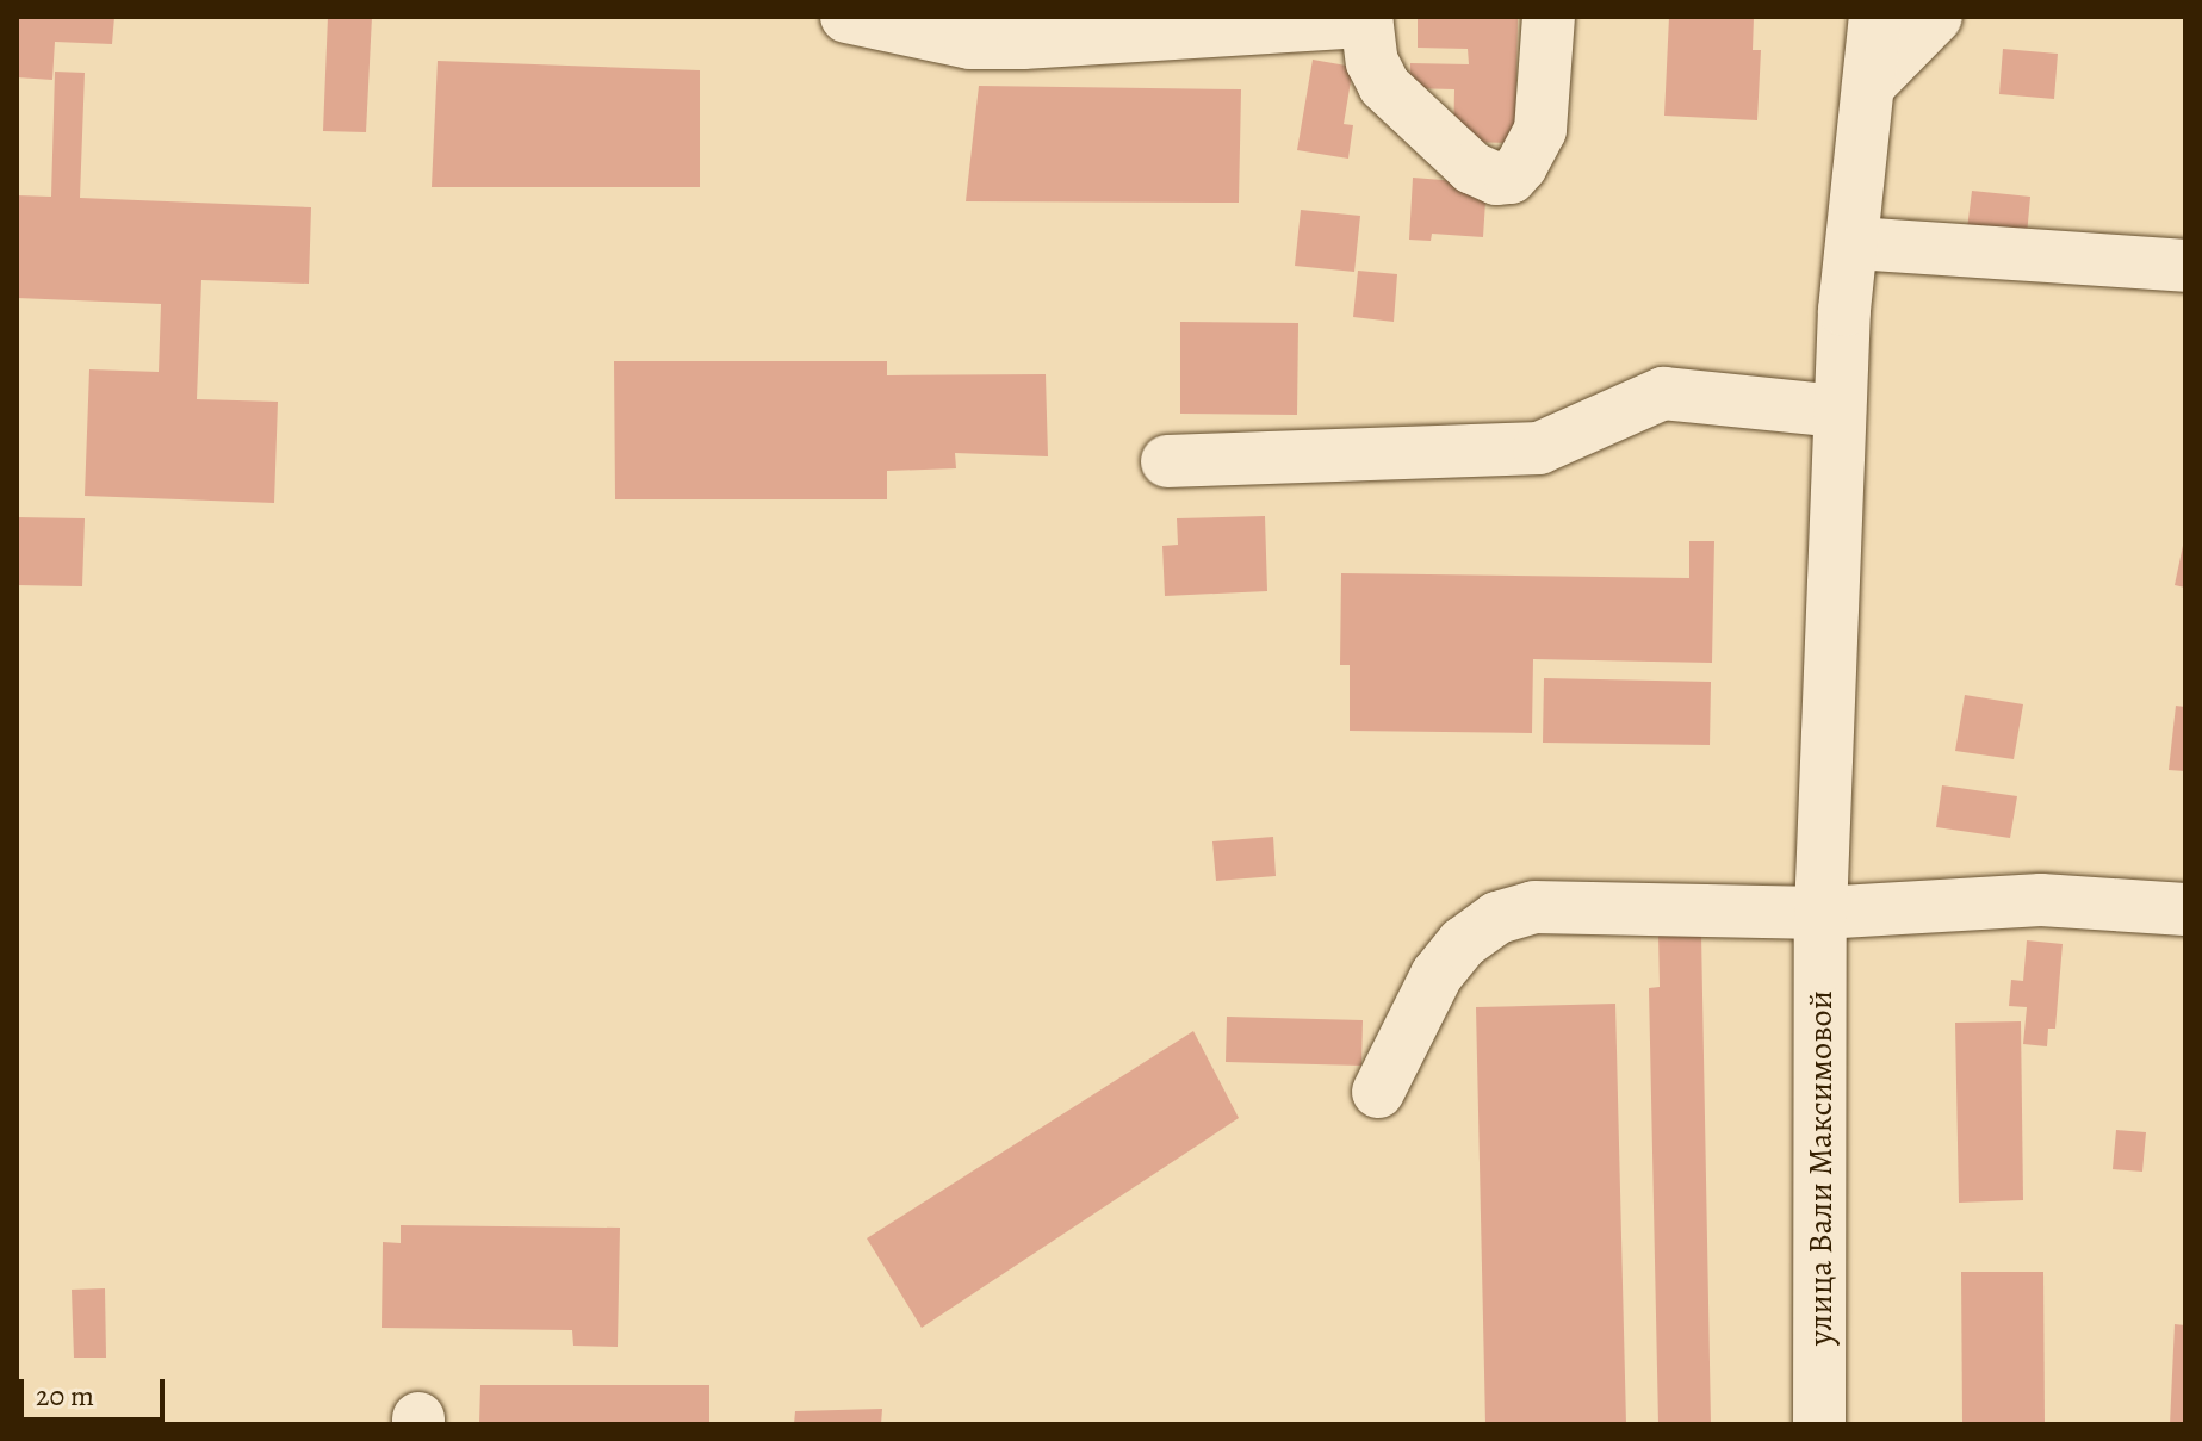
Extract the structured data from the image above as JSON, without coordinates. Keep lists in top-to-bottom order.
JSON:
{
  "streets": {
    "street": ["улица Вали Максимовой"]
  },
  "scale_bar": "20 m"
}
